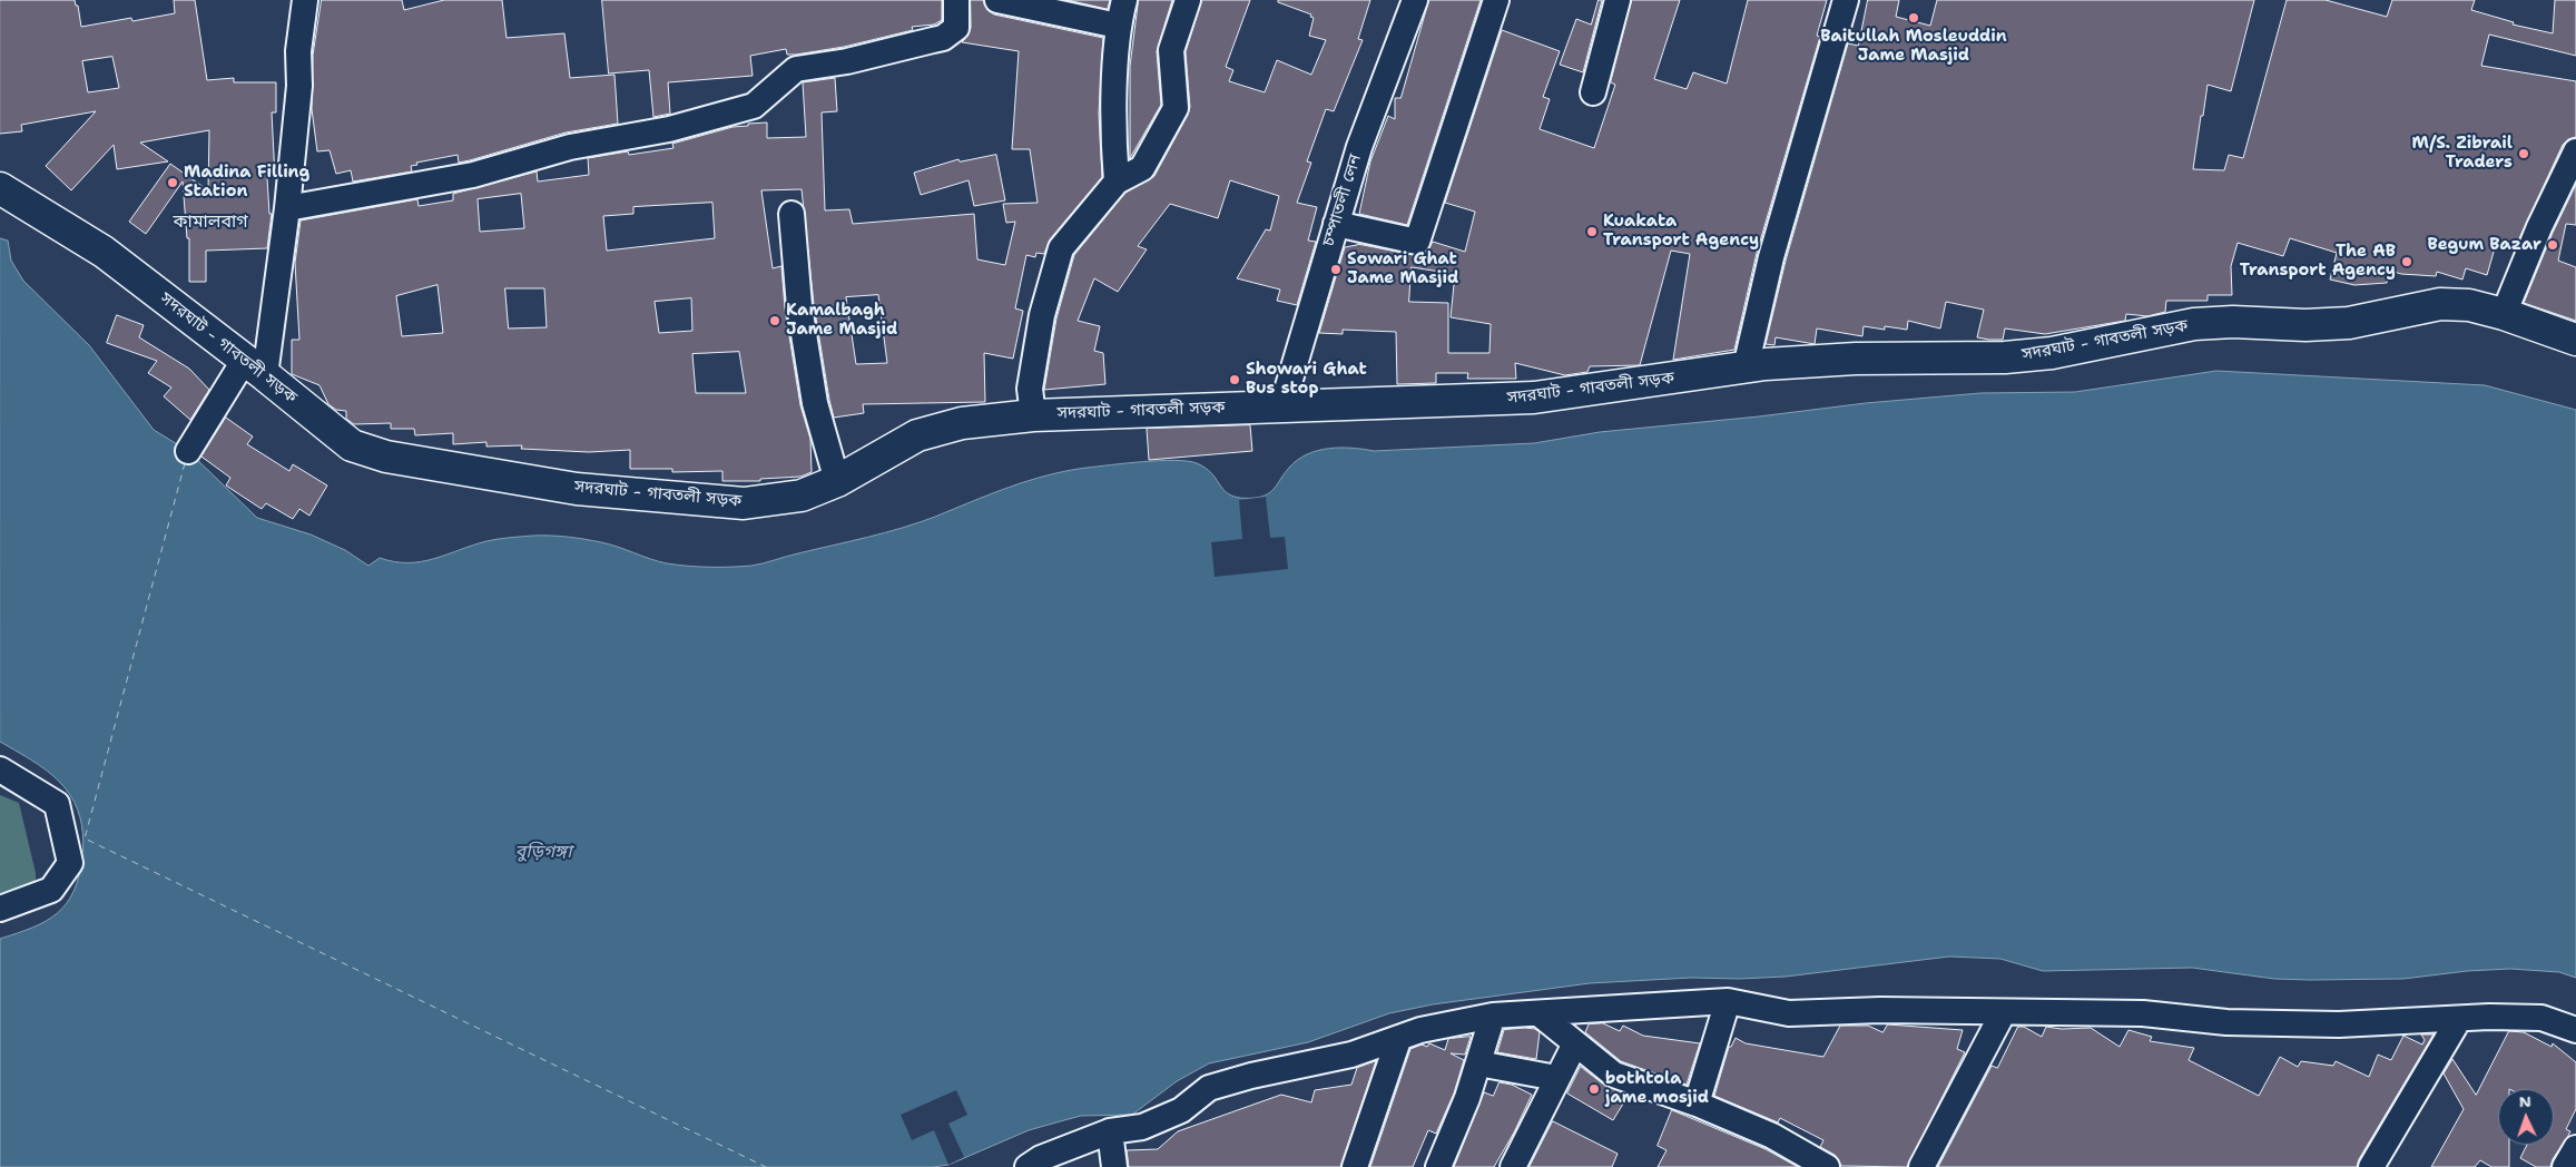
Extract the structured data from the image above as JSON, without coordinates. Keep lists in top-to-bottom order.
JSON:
{
  "streets": {
    "highway": ["সদরঘাট - গাবতলী সড়ক"],
    "street": ["চম্পাতলী লেন"]
  },
  "crossings": [
    ["চম্পাতলী লেন", "সদরঘাট - গাবতলী সড়ক"]
  ],
  "districts": ["কামালবাগ"],
  "water": ["বুড়িগঙ্গা"],
  "places": [
    "Baitullah Mosleuddin Jame Masjid",
    "M/S. Zibrail Traders",
    "Madina Filling Station",
    "Kuakata Transport Agency",
    "Begum Bazar",
    "The AB Transport Agency",
    "Sowari Ghat Jame Masjid",
    "Kamalbagh Jame Masjid",
    "Showari Ghat Bus stop",
    "bothtola jame mosjid"
  ],
  "north": "top"
}
